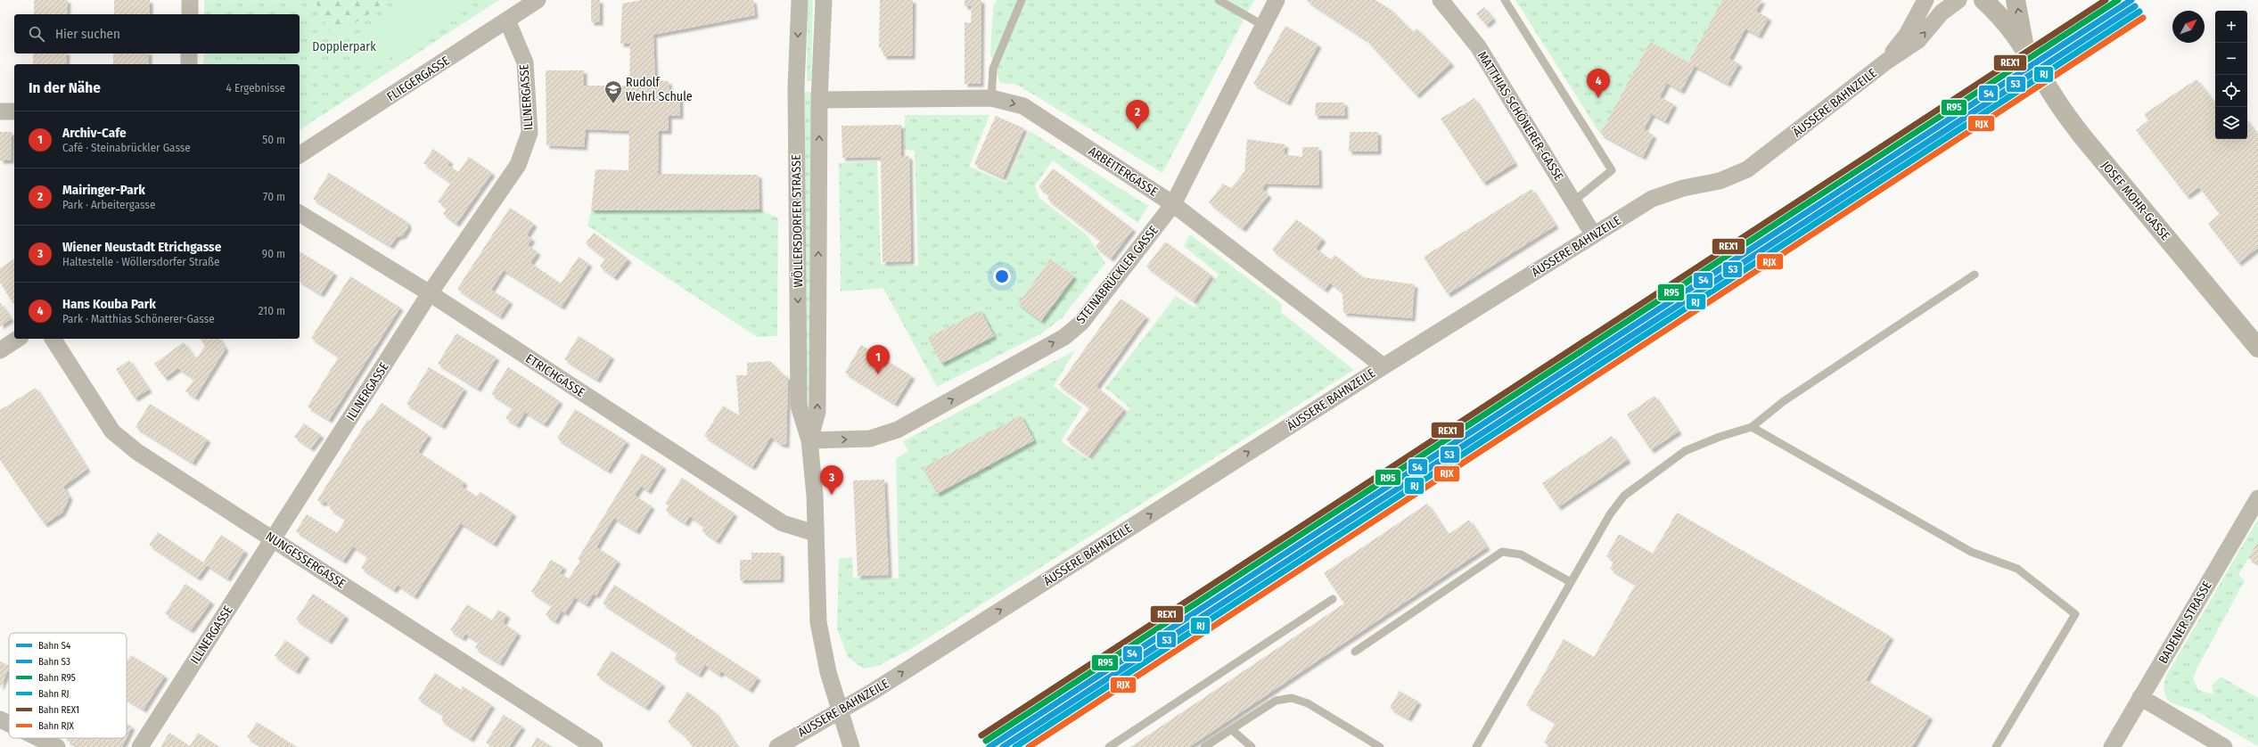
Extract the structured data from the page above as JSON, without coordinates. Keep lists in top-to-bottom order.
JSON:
{
  "streets": {
    "street": [
      "FLIEGERGASSE",
      "ILLNERGASSE",
      "ÄUSSERE BAHNZEILE",
      "MATTHIAS SCHÖNERER-GASSE",
      "ARBEITERGASSE",
      "JOSEF MOHR-GASSE",
      "WÖLLERSDORFER STRASSE",
      "STEINABRÜCKLER GASSE",
      "ETRICHGASSE",
      "NUNGESSERGASSE",
      "BADENER STRASSE"
    ]
  },
  "crossings": [
    ["FLIEGERGASSE", "ILLNERGASSE"],
    ["ILLNERGASSE", "ETRICHGASSE"],
    ["ILLNERGASSE", "NUNGESSERGASSE"],
    ["ÄUSSERE BAHNZEILE", "MATTHIAS SCHÖNERER-GASSE"],
    ["ÄUSSERE BAHNZEILE", "ARBEITERGASSE"],
    ["ÄUSSERE BAHNZEILE", "WÖLLERSDORFER STRASSE"],
    ["ARBEITERGASSE", "WÖLLERSDORFER STRASSE"],
    ["ARBEITERGASSE", "STEINABRÜCKLER GASSE"],
    ["WÖLLERSDORFER STRASSE", "STEINABRÜCKLER GASSE"],
    ["WÖLLERSDORFER STRASSE", "ETRICHGASSE"]
  ],
  "one_way": ["ÄUSSERE BAHNZEILE", "STEINABRÜCKLER GASSE"],
  "parks": ["Dopplerpark"],
  "places": {
    "school or university": ["Rudolf Wehrl Schule"]
  },
  "lines": [
    "rail line S4",
    "rail line R95",
    "rail line REX1",
    "rail line S3",
    "rail line RJ",
    "rail line RJX"
  ],
  "legend": [
    "Bahn S4",
    "Bahn S3",
    "Bahn R95",
    "Bahn RJ",
    "Bahn REX1",
    "Bahn RJX"
  ],
  "north": "top right",
  "page": {
    "map_buttons": ["+", "−"],
    "search": "Hier suchen",
    "heading": ["In der Nähe", "4 Ergebnisse"],
    "pins": [
      "4",
      "2",
      "1",
      "3"
    ],
    "list": [
      {
        "mark": "1",
        "name": "Archiv-Cafe",
        "note": "Café · Steinabrückler Gasse",
        "value": "50 m"
      },
      {
        "mark": "2",
        "name": "Mairinger-Park",
        "note": "Park · Arbeitergasse",
        "value": "70 m"
      },
      {
        "mark": "3",
        "name": "Wiener Neustadt Etrichgasse",
        "note": "Haltestelle · Wöllersdorfer Straße",
        "value": "90 m"
      },
      {
        "mark": "4",
        "name": "Hans Kouba Park",
        "note": "Park · Matthias Schönerer-Gasse",
        "value": "210 m"
      }
    ]
  }
}
